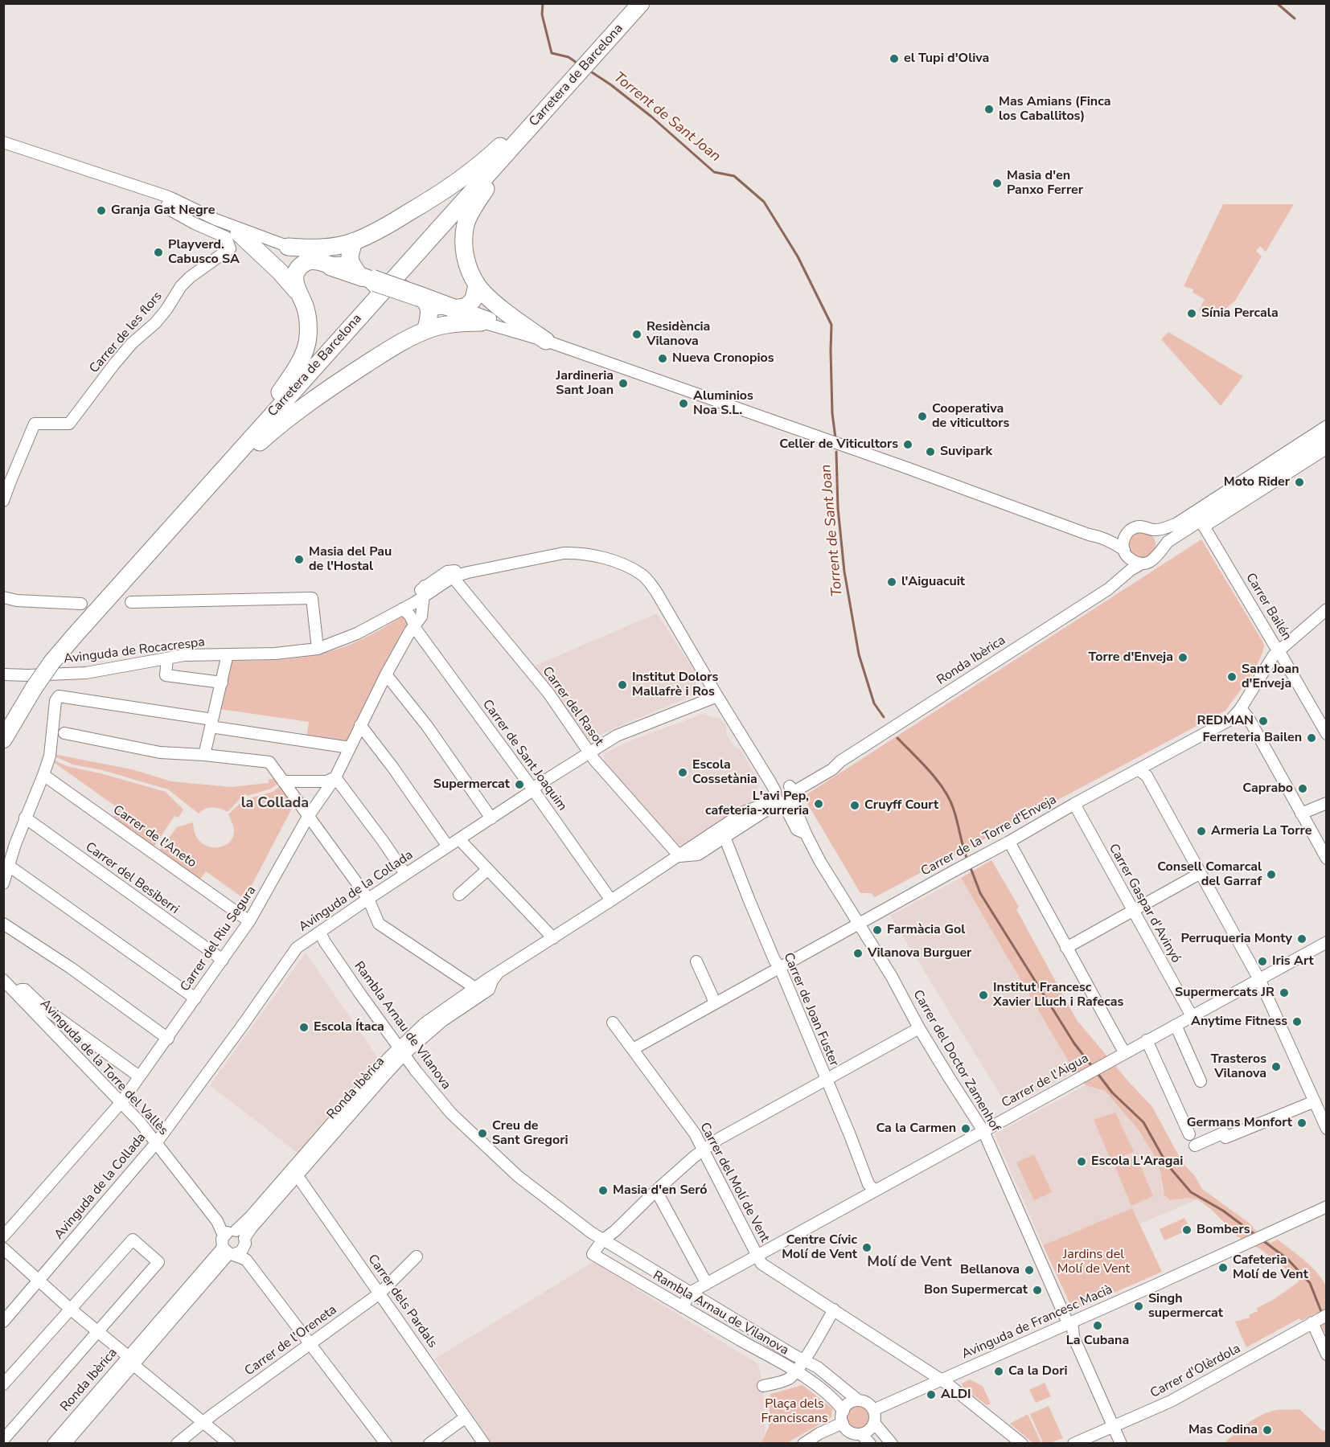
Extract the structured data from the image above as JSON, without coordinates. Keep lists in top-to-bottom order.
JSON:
{
  "streets": {
    "highway": ["Carretera de Barcelona"],
    "street": [
      "Carrer de les flors",
      "Carrer Bailén",
      "Avinguda de Rocacrespa",
      "Ronda Ibèrica",
      "Carrer del Rasot",
      "Carrer de Sant Joaquim",
      "Carrer de la Torre d'Enveja",
      "Carrer de l'Aneto",
      "Carrer del Besiberri",
      "Avinguda de la Collada",
      "Carrer Gaspar d'Avinyó",
      "Carrer del Riu Segura",
      "Carrer de Joan Fuster",
      "Rambla Arnau de Vilanova",
      "Carrer del Doctor Zamenhof",
      "Avinguda de la Torre del Vallès",
      "Carrer de l'Aigua",
      "Carrer del Molí de Vent",
      "Carrer dels Pardals",
      "Avinguda de Francesc Macià",
      "Carrer de l'Oreneta",
      "Carrer d'Olèrdola"
    ]
  },
  "crossings": [
    ["Carrer Bailén", "Carrer de la Torre d'Enveja"],
    ["Avinguda de Rocacrespa", "Carrer del Rasot"],
    ["Avinguda de Rocacrespa", "Carrer de Sant Joaquim"],
    ["Avinguda de Rocacrespa", "Avinguda de la Collada"],
    ["Avinguda de Rocacrespa", "Carrer del Riu Segura"],
    ["Ronda Ibèrica", "Carrer del Rasot"],
    ["Ronda Ibèrica", "Carrer de Sant Joaquim"],
    ["Ronda Ibèrica", "Carrer de Joan Fuster"],
    ["Ronda Ibèrica", "Rambla Arnau de Vilanova"],
    ["Ronda Ibèrica", "Carrer del Doctor Zamenhof"],
    ["Ronda Ibèrica", "Avinguda de la Torre del Vallès"],
    ["Ronda Ibèrica", "Carrer dels Pardals"],
    ["Carrer del Rasot", "Avinguda de la Collada"],
    ["Carrer de Sant Joaquim", "Avinguda de la Collada"],
    ["Carrer de Sant Joaquim", "Carrer del Riu Segura"],
    ["Carrer de la Torre d'Enveja", "Carrer Gaspar d'Avinyó"],
    ["Carrer de la Torre d'Enveja", "Carrer de Joan Fuster"],
    ["Carrer de la Torre d'Enveja", "Carrer del Doctor Zamenhof"],
    ["Carrer de la Torre d'Enveja", "Carrer del Molí de Vent"],
    ["Carrer de l'Aneto", "Carrer del Riu Segura"],
    ["Carrer del Besiberri", "Carrer del Riu Segura"],
    ["Avinguda de la Collada", "Rambla Arnau de Vilanova"],
    ["Avinguda de la Collada", "Avinguda de la Torre del Vallès"],
    ["Carrer Gaspar d'Avinyó", "Carrer de l'Aigua"],
    ["Carrer del Riu Segura", "Avinguda de la Torre del Vallès"],
    ["Carrer de Joan Fuster", "Carrer de l'Aigua"],
    ["Rambla Arnau de Vilanova", "Carrer de l'Aigua"],
    ["Rambla Arnau de Vilanova", "Avinguda de Francesc Macià"],
    ["Carrer del Doctor Zamenhof", "Carrer de l'Aigua"],
    ["Carrer del Doctor Zamenhof", "Avinguda de Francesc Macià"],
    ["Carrer del Doctor Zamenhof", "Carrer d'Olèrdola"],
    ["Carrer de l'Aigua", "Carrer del Molí de Vent"],
    ["Carrer del Molí de Vent", "Avinguda de Francesc Macià"],
    ["Carrer dels Pardals", "Carrer de l'Oreneta"]
  ],
  "districts": ["la Collada", "Molí de Vent"],
  "water": ["Torrent de Sant Joan"],
  "parks": ["Jardins del Molí de Vent", "Plaça dels Franciscans"],
  "places": [
    "el Tupi d'Oliva",
    "Mas Amians (Finca los Caballitos)",
    "Masia d'en Panxo Ferrer",
    "Granja Gat Negre",
    "Playverd. Cabusco SA",
    "Sínia Percala",
    "Residència Vilanova",
    "Nueva Cronopios",
    "Jardineria Sant Joan",
    "Aluminios Noa S.L.",
    "Cooperativa de viticultors",
    "Celler de Viticultors",
    "Suvipark",
    "Moto Rider",
    "Masia del Pau de l'Hostal",
    "l'Aiguacuit",
    "Torre d'Enveja",
    "Sant Joan d'Enveja",
    "Institut Dolors Mallafrè i Ros",
    "REDMAN",
    "Ferreteria Bailen",
    "Escola Cossetània",
    "Supermercat",
    "Caprabo",
    "L'avi Pep, cafeteria-xurreria",
    "Cruyff Court",
    "Armeria La Torre",
    "Consell Comarcal del Garraf",
    "Farmàcia Gol",
    "Perruqueria Monty",
    "Vilanova Burguer",
    "Iris Art",
    "Supermercats JR",
    "Institut Francesc Xavier Lluch i Rafecas",
    "Anytime Fitness",
    "Escola Ítaca",
    "Trasteros Vilanova",
    "Germans Monfort",
    "Ca la Carmen",
    "Creu de Sant Gregori",
    "Escola L'Aragai",
    "Masia d'en Seró",
    "Bombers",
    "Centre Cívic Molí de Vent",
    "Cafeteria Molí de Vent",
    "Bellanova",
    "Bon Supermercat",
    "Singh supermercat",
    "La Cubana",
    "Ca la Dori",
    "ALDI",
    "Mas Codina"
  ]
}
